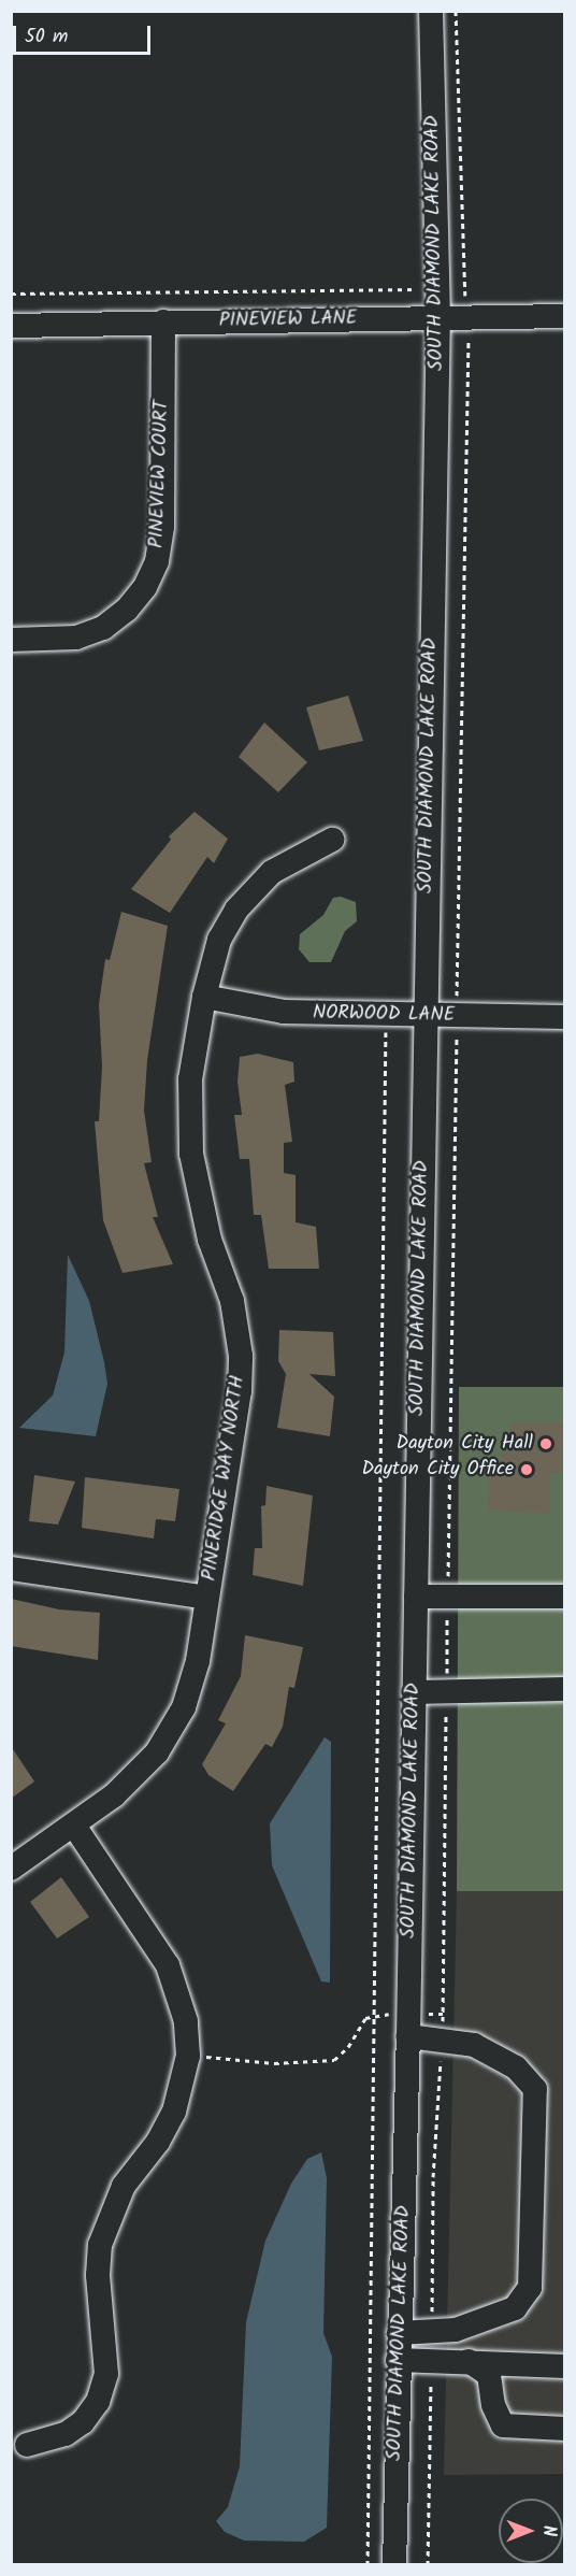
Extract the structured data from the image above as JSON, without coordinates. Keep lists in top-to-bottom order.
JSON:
{
  "streets": {
    "street": [
      "SOUTH DIAMOND LAKE ROAD",
      "PINEVIEW LANE",
      "PINEVIEW COURT",
      "NORWOOD LANE",
      "PINERIDGE WAY NORTH"
    ]
  },
  "crossings": [
    ["SOUTH DIAMOND LAKE ROAD", "PINEVIEW LANE"],
    ["SOUTH DIAMOND LAKE ROAD", "NORWOOD LANE"],
    ["PINEVIEW LANE", "PINEVIEW COURT"],
    ["NORWOOD LANE", "PINERIDGE WAY NORTH"]
  ],
  "places": ["Dayton City Hall", "Dayton City Office"],
  "scale_bar": "50 m",
  "north": "right"
}
